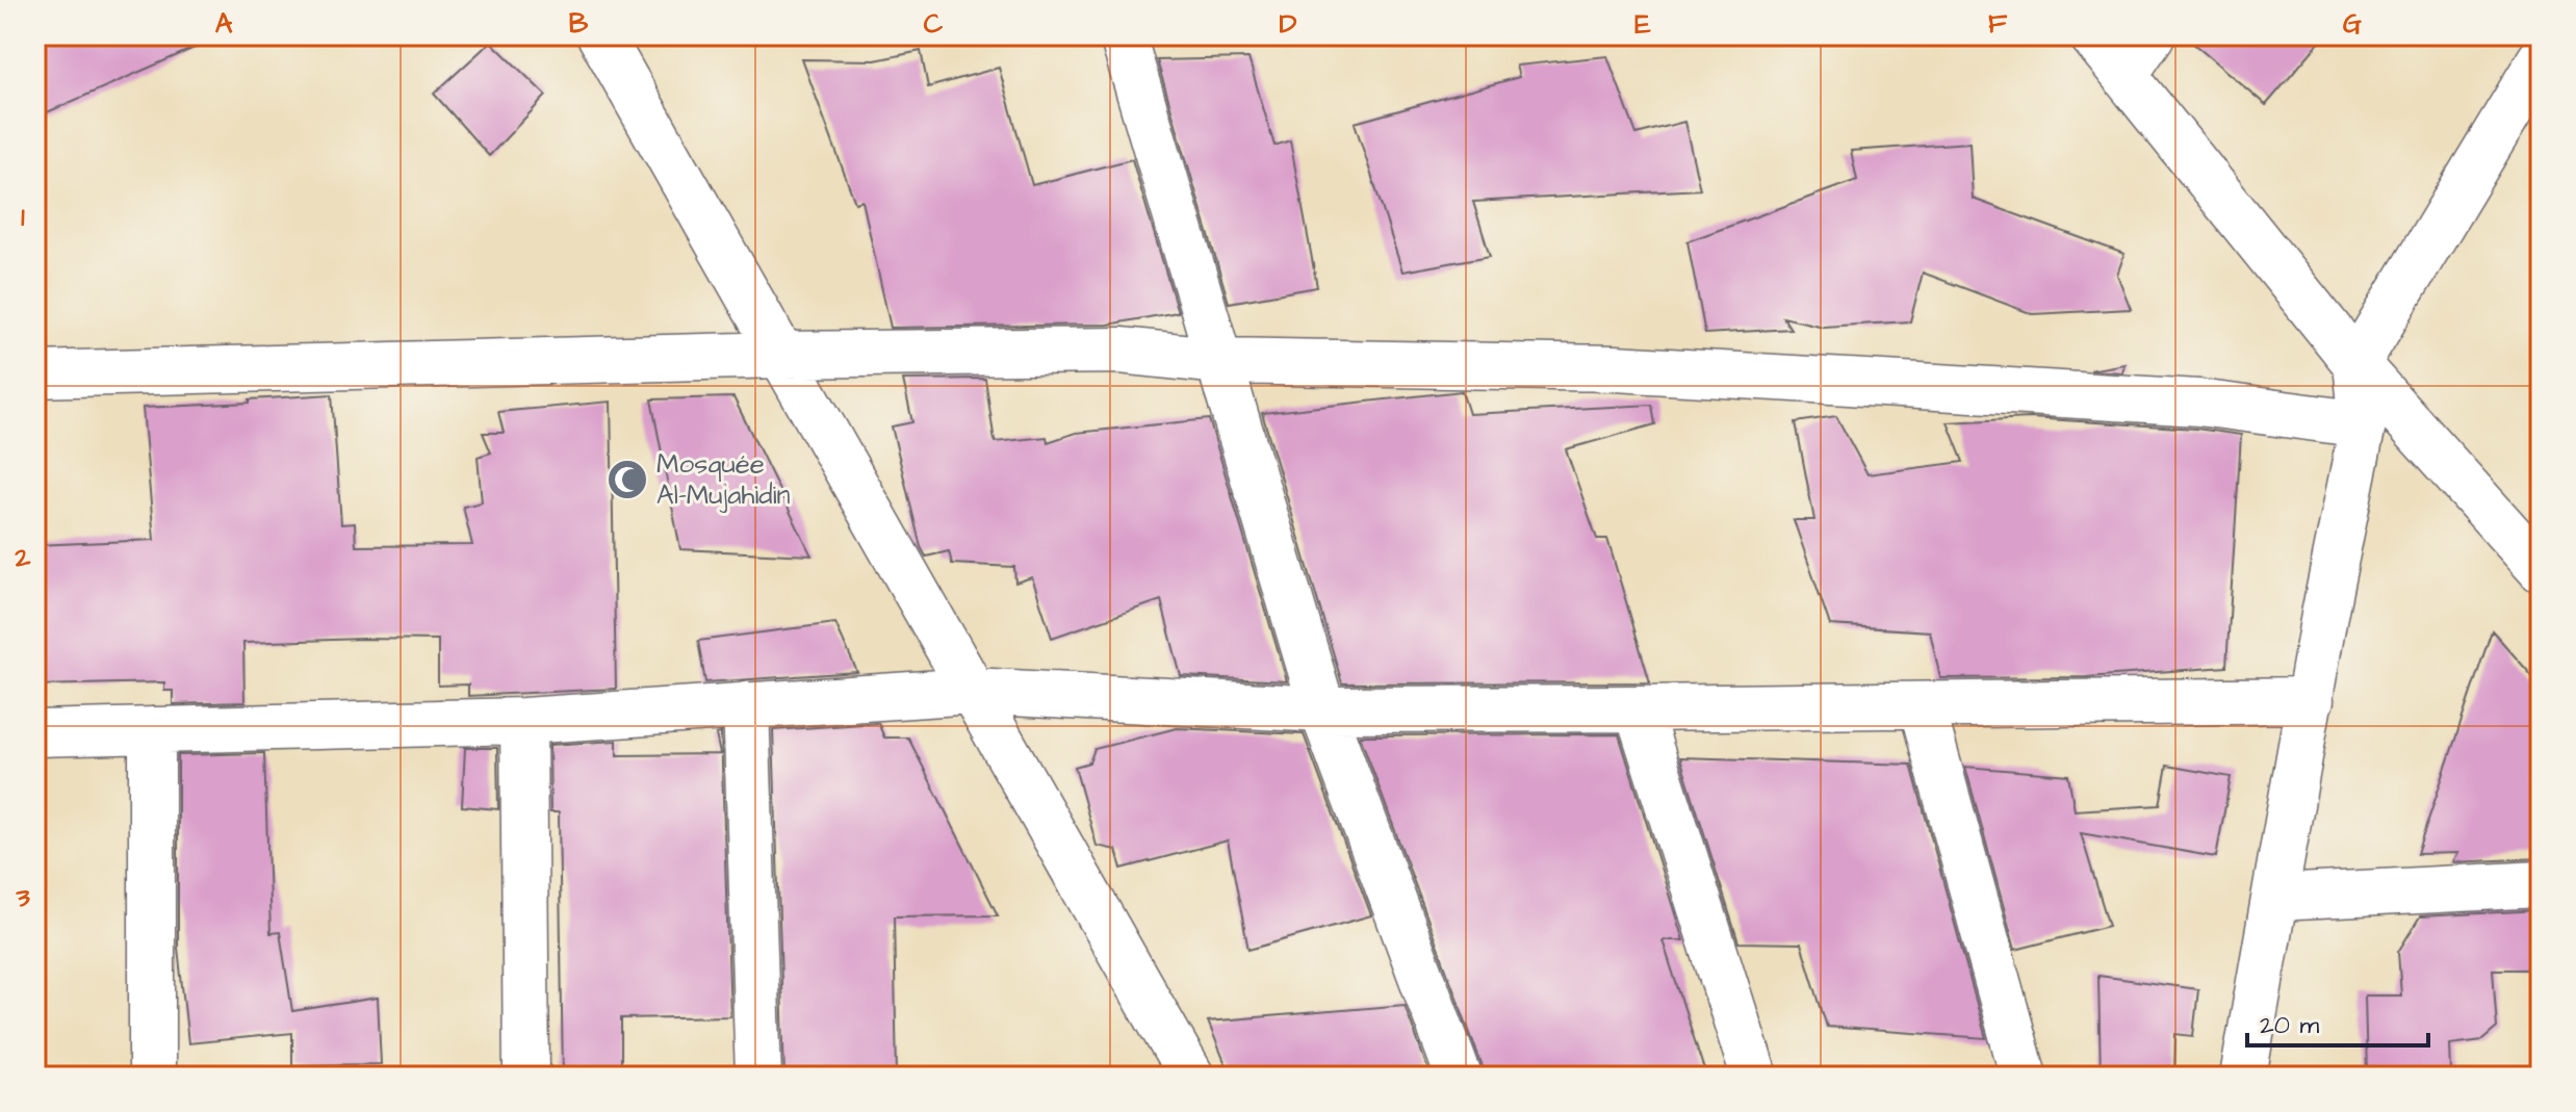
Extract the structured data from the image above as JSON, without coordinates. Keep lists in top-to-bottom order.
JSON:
{
  "places": {
    "mosque": ["Mosquée Al-Mujahidin"]
  },
  "scale_bar": "20 m",
  "grid": {
    "columns": [
      "A",
      "B",
      "C",
      "D",
      "E",
      "F",
      "G"
    ],
    "rows": ["1", "2", "3"]
  }
}
